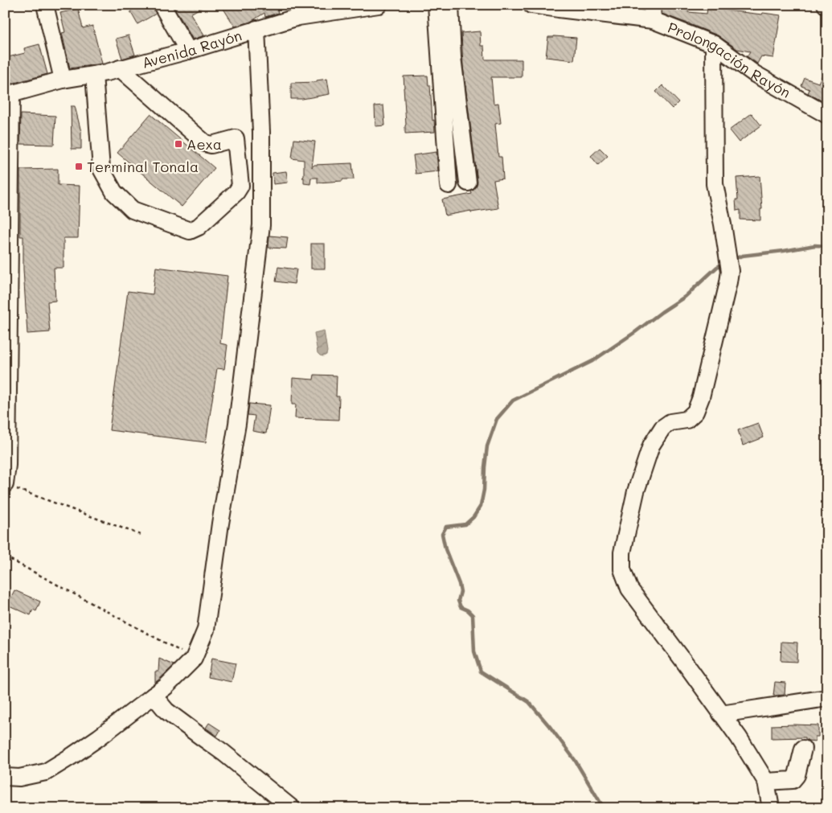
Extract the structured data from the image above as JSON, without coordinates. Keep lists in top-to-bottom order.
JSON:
{
  "streets": {
    "street": ["Avenida Rayón", "Prolongación Rayón"]
  },
  "places": {
    "transit": ["Aexa", "Terminal Tonala"]
  }
}
